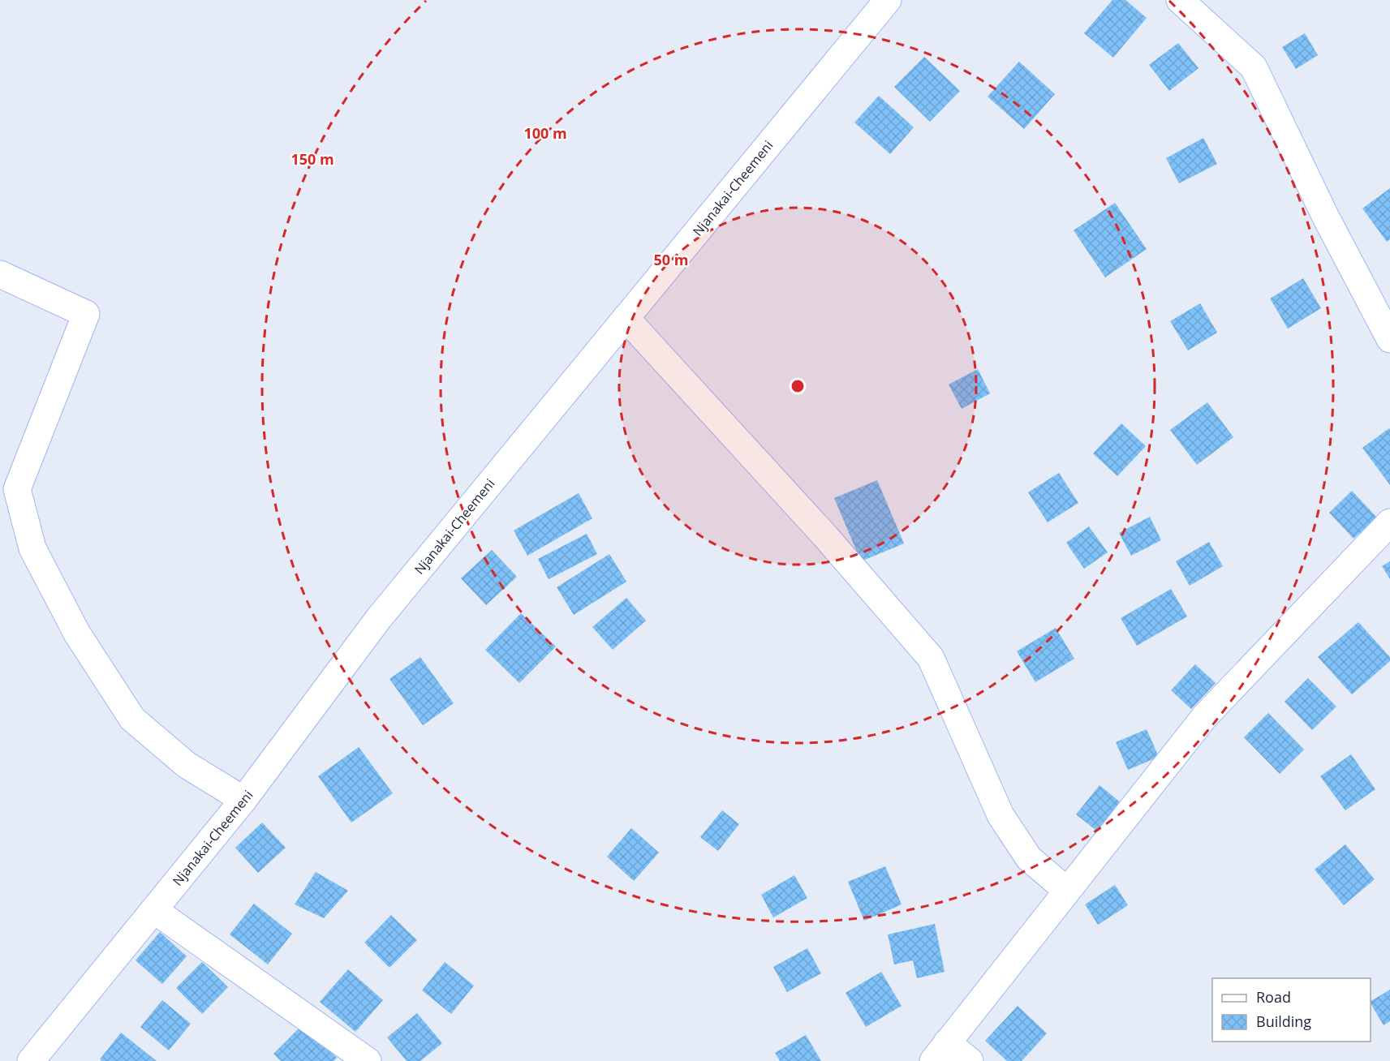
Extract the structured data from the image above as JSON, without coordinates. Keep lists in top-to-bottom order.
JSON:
{
  "streets": {
    "street": ["Njanakai-Cheemeni"]
  },
  "legend": ["Road", "Building"],
  "rings": ["100 m", "150 m", "50 m"]
}
